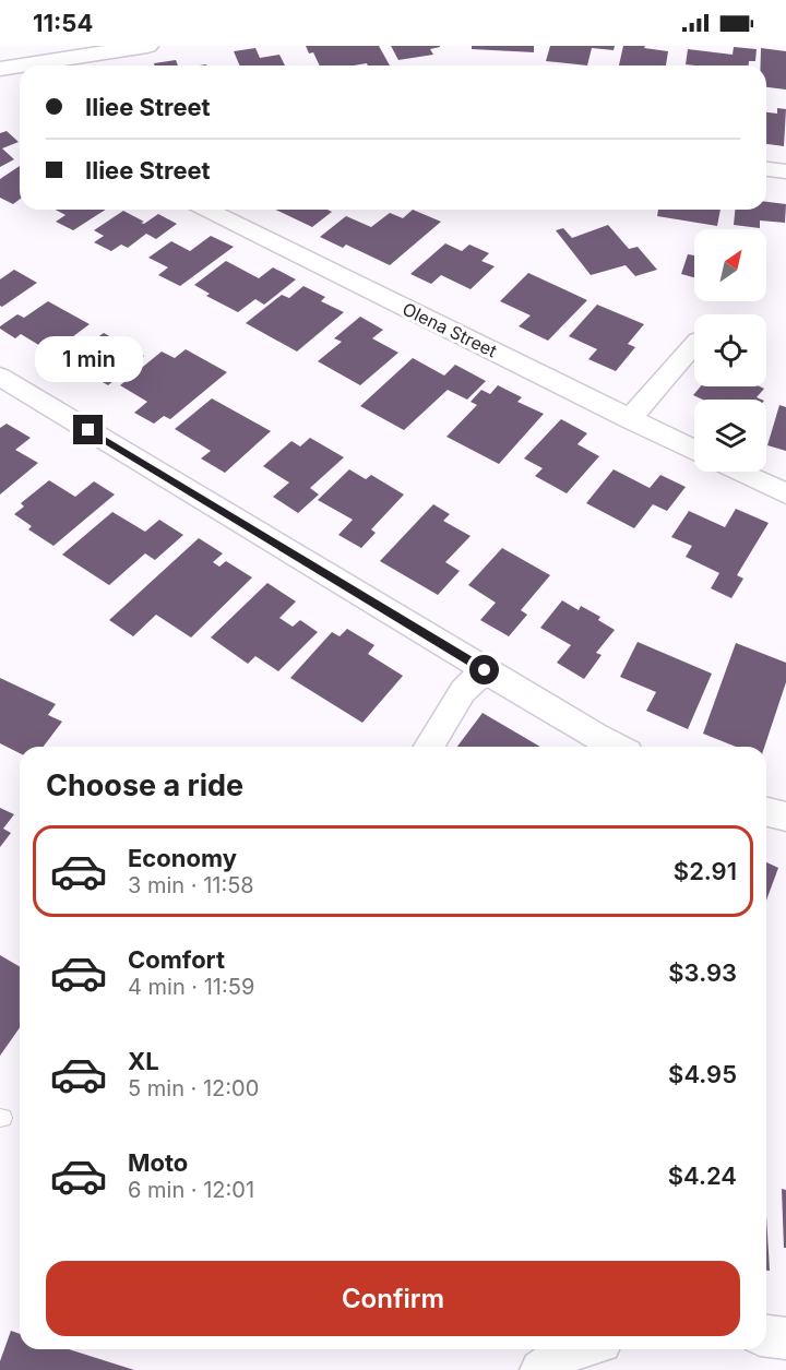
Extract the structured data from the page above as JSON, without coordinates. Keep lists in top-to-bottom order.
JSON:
{
  "streets": {
    "street": ["Olena Street"]
  },
  "north": "top right",
  "page": {
    "status": "11:54",
    "banner": ["Iliee Street", "Iliee Street"],
    "bubble": "1 min",
    "heading": "Choose a ride",
    "list": [
      {
        "name": "Economy",
        "note": "3 min · 11:58",
        "value": "$2.91"
      },
      {
        "name": "Comfort",
        "note": "4 min · 11:59",
        "value": "$3.93"
      },
      {
        "name": "XL",
        "note": "5 min · 12:00",
        "value": "$4.95"
      },
      {
        "name": "Moto",
        "note": "6 min · 12:01",
        "value": "$4.24"
      }
    ],
    "buttons": "Confirm"
  }
}
